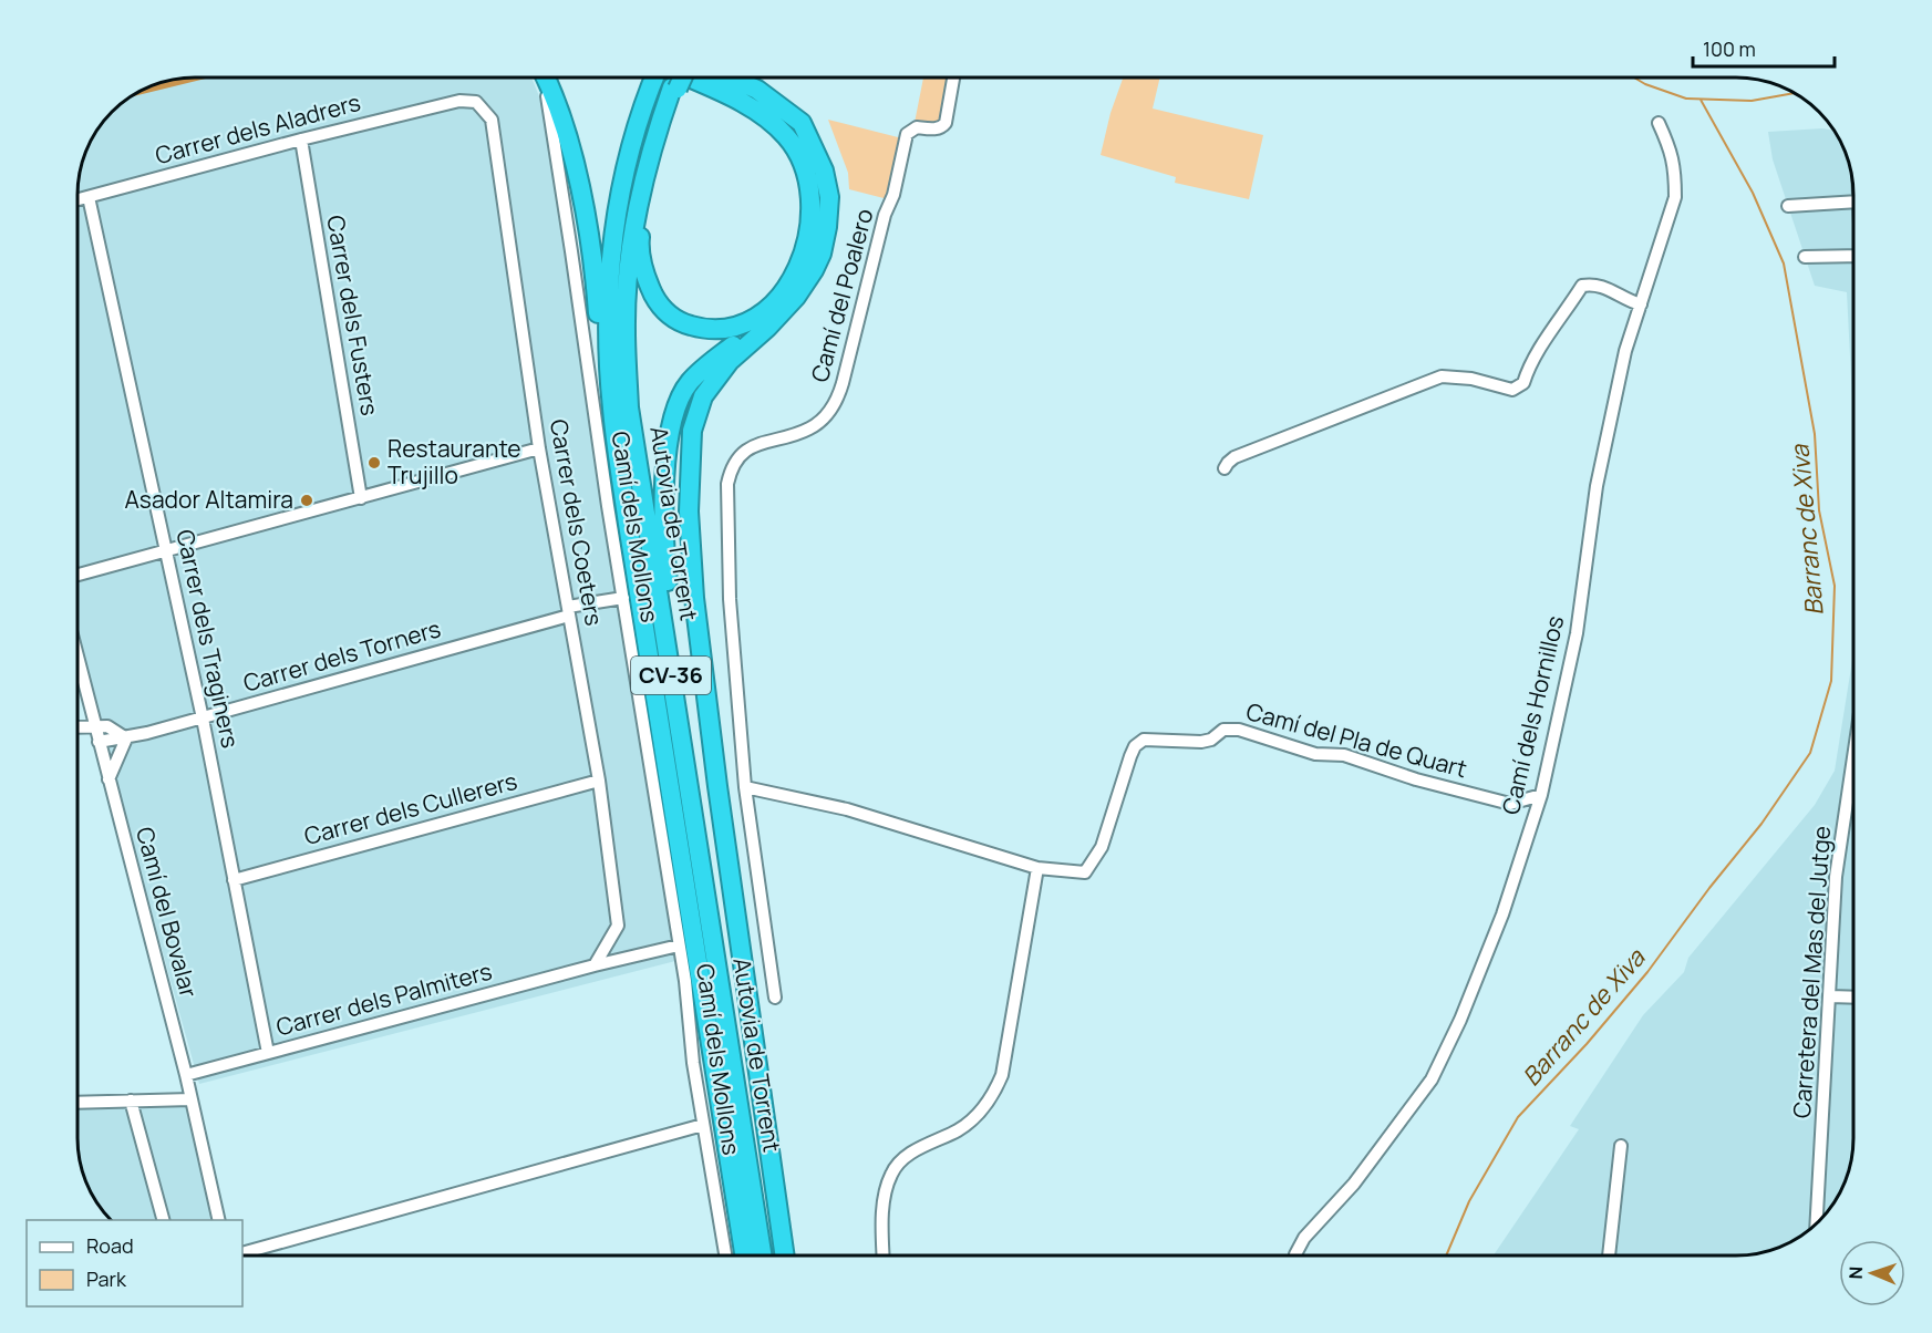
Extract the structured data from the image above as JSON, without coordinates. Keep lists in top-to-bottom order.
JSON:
{
  "streets": {
    "highway": ["Autovia de Torrent", "CV-36"],
    "street": [
      "Carrer dels Aladrers",
      "Camí del Poalero",
      "Carrer dels Fusters",
      "Carrer dels Coeters",
      "Camí dels Mollons",
      "Carrer dels Traginers",
      "Carrer dels Torners",
      "Camí dels Hornillos",
      "Camí del Pla de Quart",
      "Carrer dels Cullerers",
      "Camí del Bovalar",
      "Carretera del Mas del Jutge",
      "Carrer dels Palmiters"
    ]
  },
  "crossings": [
    ["Carrer dels Aladrers", "Carrer dels Fusters"],
    ["Carrer dels Aladrers", "Carrer dels Coeters"],
    ["Carrer dels Aladrers", "Carrer dels Traginers"],
    ["Camí del Poalero", "Camí del Pla de Quart"],
    ["Carrer dels Coeters", "Carrer dels Torners"],
    ["Carrer dels Coeters", "Carrer dels Cullerers"],
    ["Carrer dels Coeters", "Carrer dels Palmiters"],
    ["Camí dels Mollons", "Carrer dels Torners"],
    ["Camí dels Mollons", "Carrer dels Palmiters"],
    ["Carrer dels Traginers", "Carrer dels Torners"],
    ["Carrer dels Traginers", "Carrer dels Cullerers"],
    ["Carrer dels Traginers", "Carrer dels Palmiters"],
    ["Carrer dels Torners", "Camí del Bovalar"],
    ["Camí dels Hornillos", "Camí del Pla de Quart"],
    ["Camí del Bovalar", "Carrer dels Palmiters"]
  ],
  "water": ["Barranc de Xiva"],
  "places": ["Restaurante Trujillo", "Asador Altamira"],
  "legend": ["Road", "Park"],
  "scale_bar": "100 m",
  "north": "left"
}
